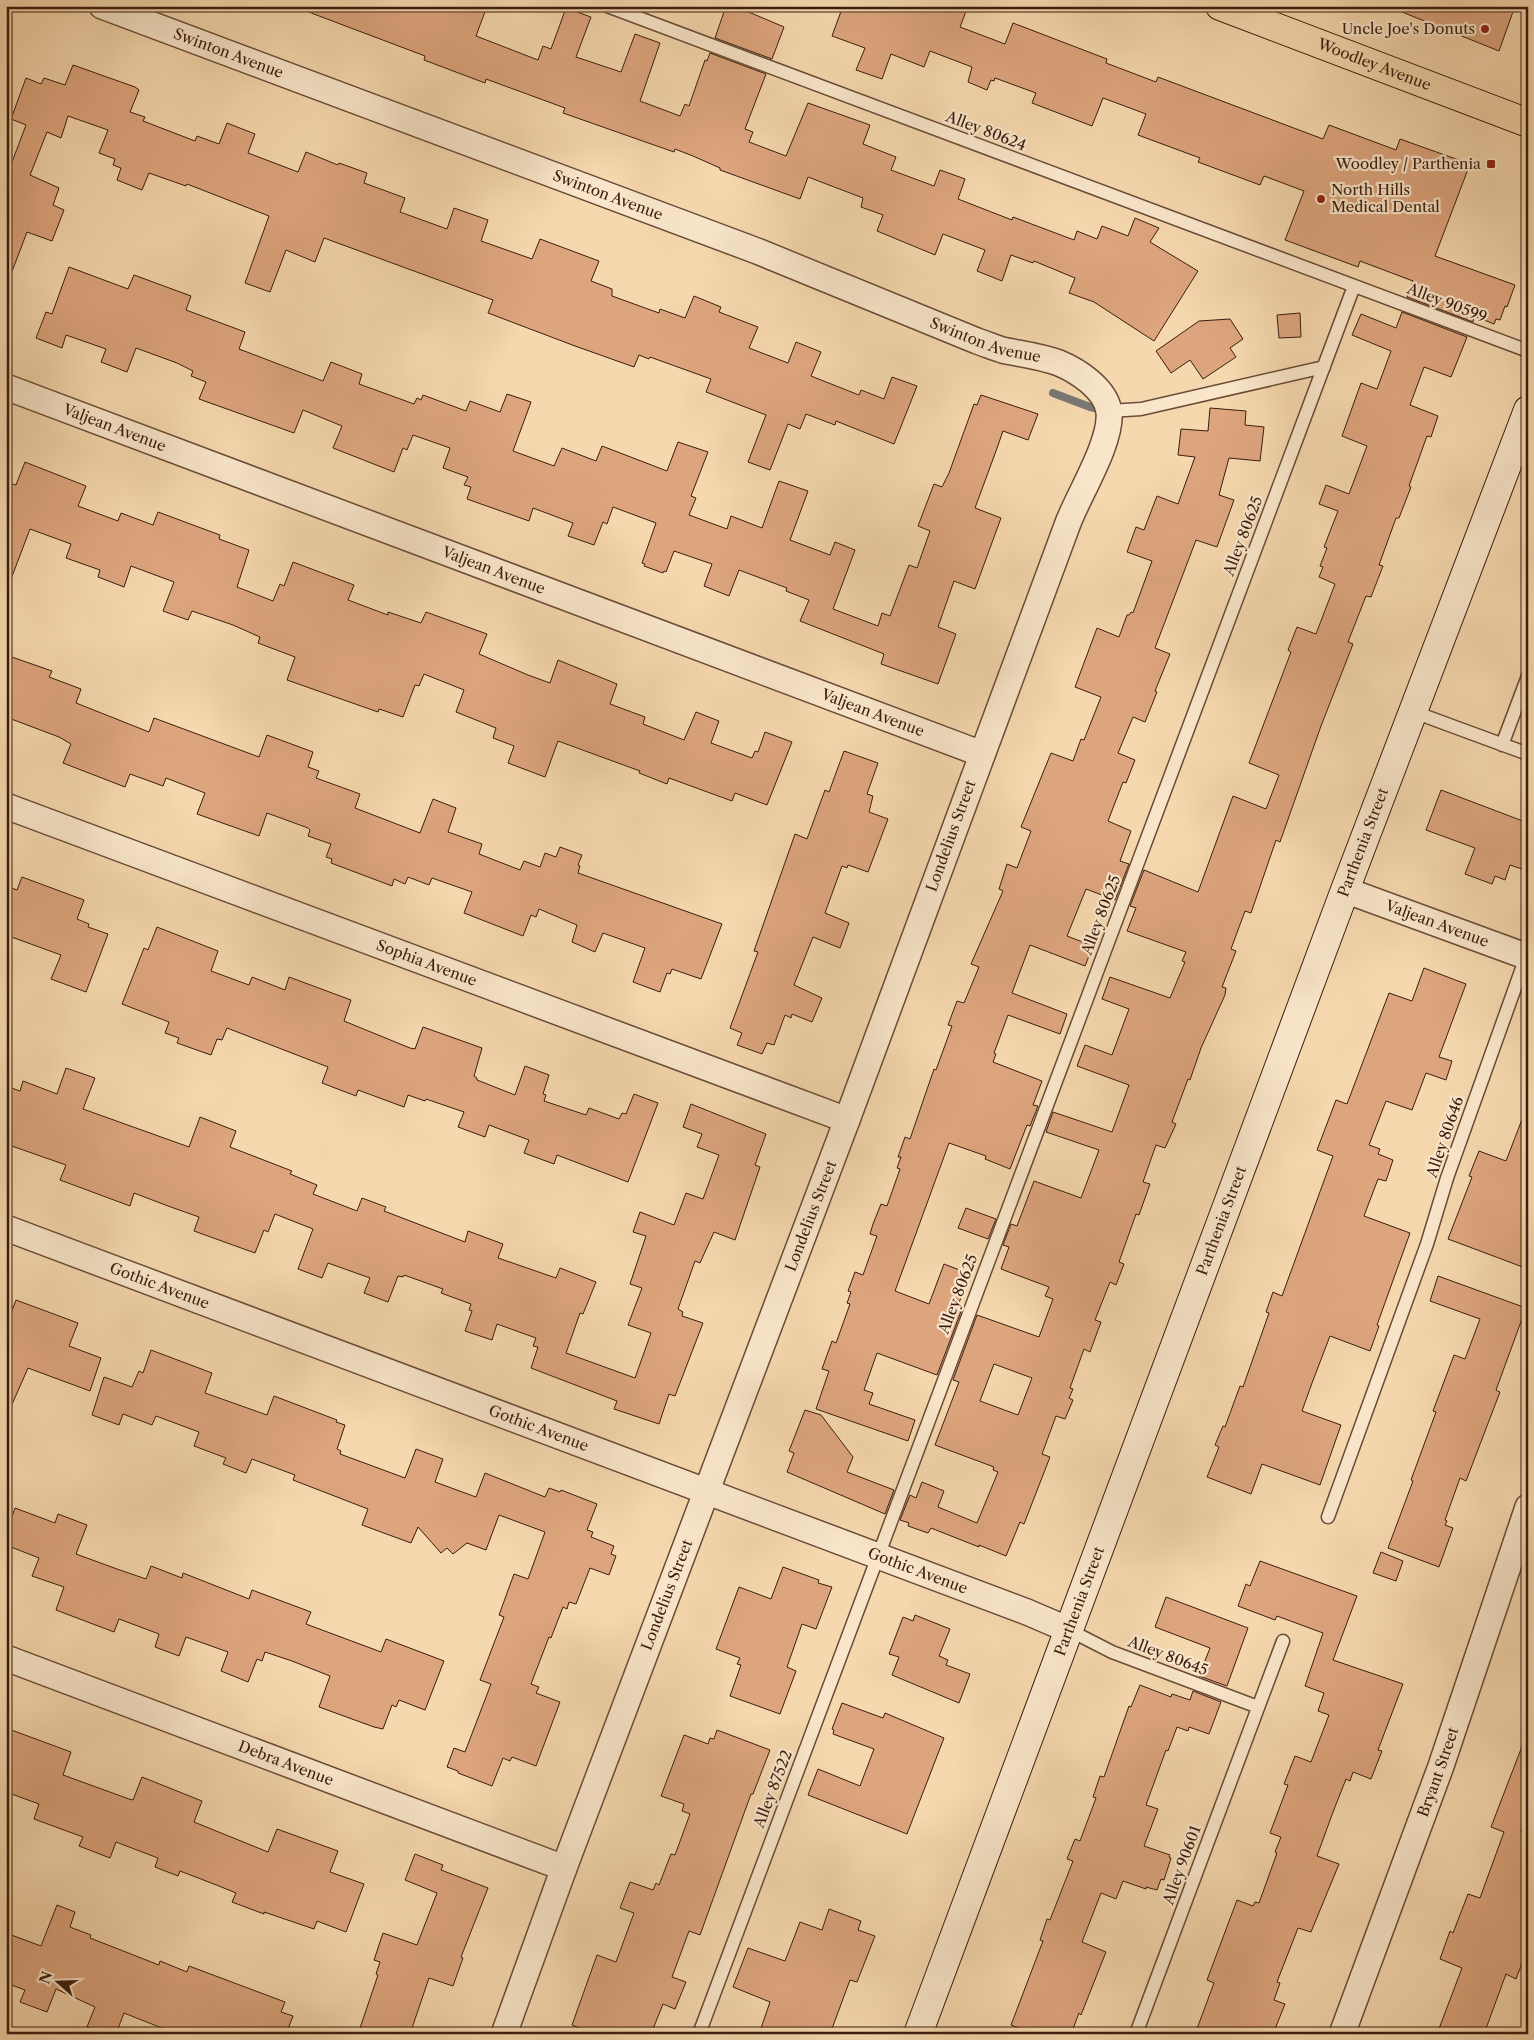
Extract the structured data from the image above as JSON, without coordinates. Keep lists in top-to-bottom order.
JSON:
{
  "streets": {
    "main road": ["Woodley Avenue", "Parthenia Street"],
    "street": [
      "Swinton Avenue",
      "Valjean Avenue",
      "Londelius Street",
      "Sophia Avenue",
      "Gothic Avenue",
      "Debra Avenue",
      "Bryant Street"
    ],
    "lane": [
      "Alley 80624",
      "Alley 90599",
      "Alley 80625",
      "Alley 80646",
      "Alley 80645",
      "Alley 87522",
      "Alley 90601"
    ]
  },
  "crossings": [
    ["Swinton Avenue", "Londelius Street"],
    ["Alley 80624", "Alley 90599"],
    ["Alley 80624", "Alley 80625"],
    ["Alley 90599", "Alley 80625"],
    ["Valjean Avenue", "Londelius Street"],
    ["Valjean Avenue", "Parthenia Street"],
    ["Valjean Avenue", "Alley 80646"],
    ["Alley 80625", "Gothic Avenue"],
    ["Alley 80625", "Alley 87522"],
    ["Londelius Street", "Sophia Avenue"],
    ["Londelius Street", "Gothic Avenue"],
    ["Londelius Street", "Debra Avenue"],
    ["Parthenia Street", "Gothic Avenue"],
    ["Parthenia Street", "Alley 80645"],
    ["Gothic Avenue", "Alley 80645"],
    ["Gothic Avenue", "Alley 87522"],
    ["Alley 80645", "Alley 90601"]
  ],
  "places": {
    "other": ["Uncle Joe's Donuts", "North Hills Medical Dental"],
    "transit": ["Woodley / Parthenia"]
  },
  "north": "left"
}
